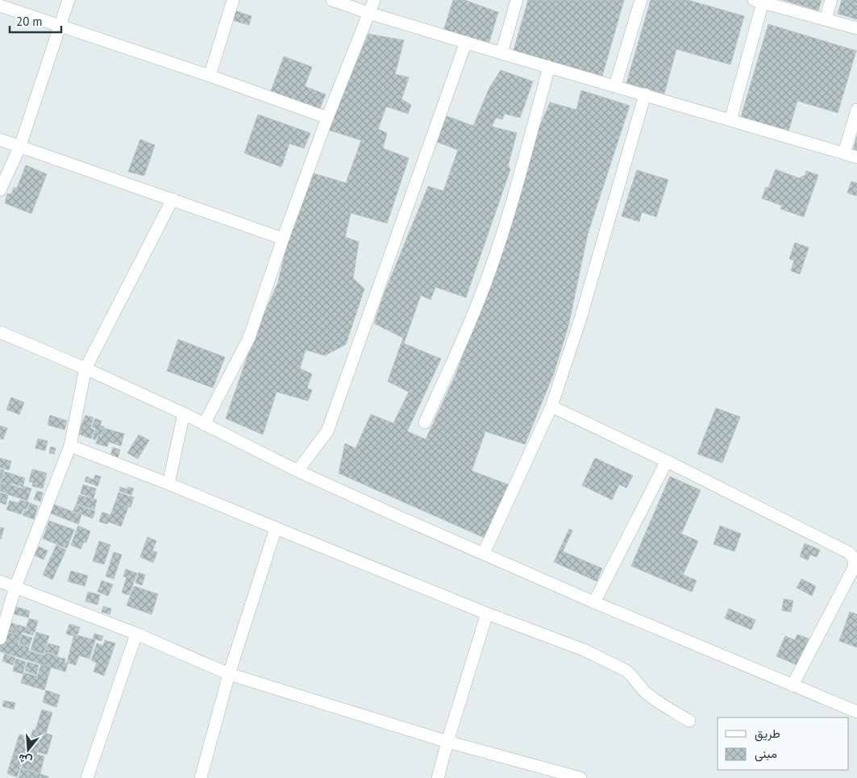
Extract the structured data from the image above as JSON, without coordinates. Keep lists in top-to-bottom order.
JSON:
{
  "legend": ["طريق", "مبنى"],
  "scale_bar": "20 m",
  "north": "bottom"
}
